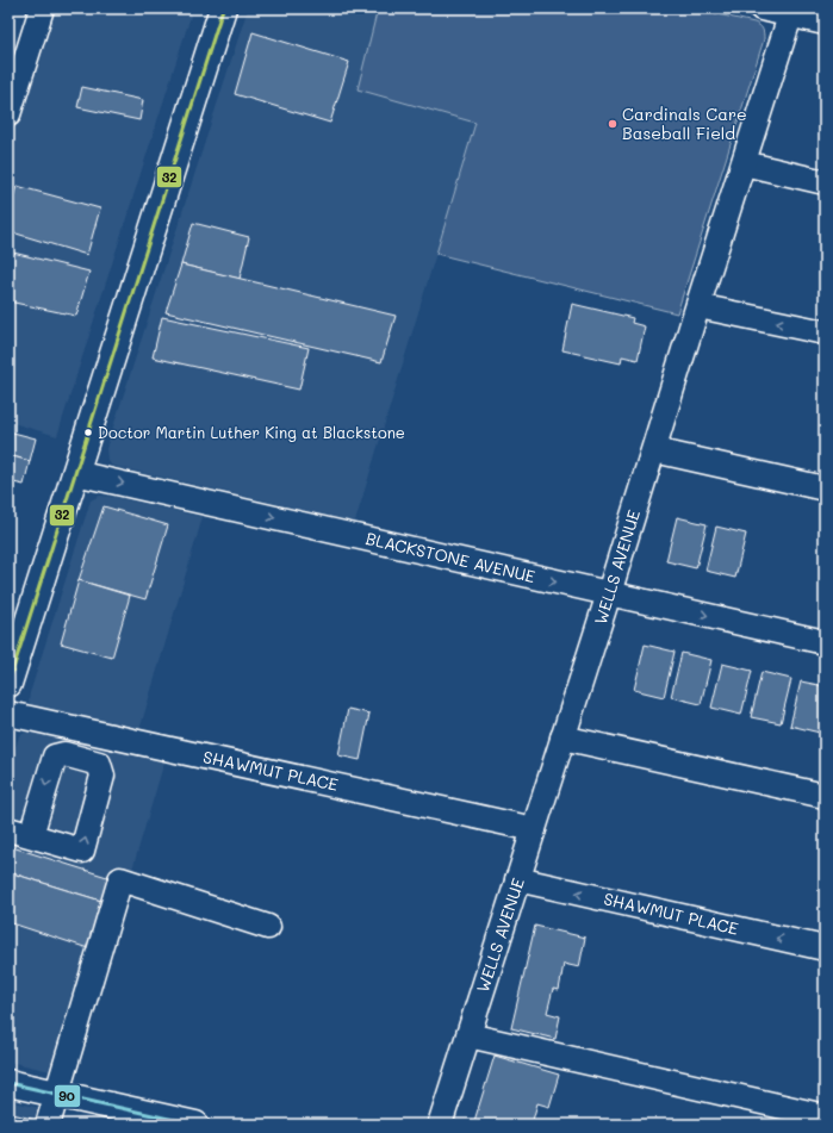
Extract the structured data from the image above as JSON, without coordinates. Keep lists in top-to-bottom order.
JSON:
{
  "streets": {
    "street": ["BLACKSTONE AVENUE", "WELLS AVENUE", "SHAWMUT PLACE"]
  },
  "crossings": [
    ["BLACKSTONE AVENUE", "WELLS AVENUE"],
    ["WELLS AVENUE", "SHAWMUT PLACE"]
  ],
  "places": ["Cardinals Care Baseball Field", "Doctor Martin Luther King at Blackstone"],
  "lines": ["transit line 32", "transit line 90"]
}
